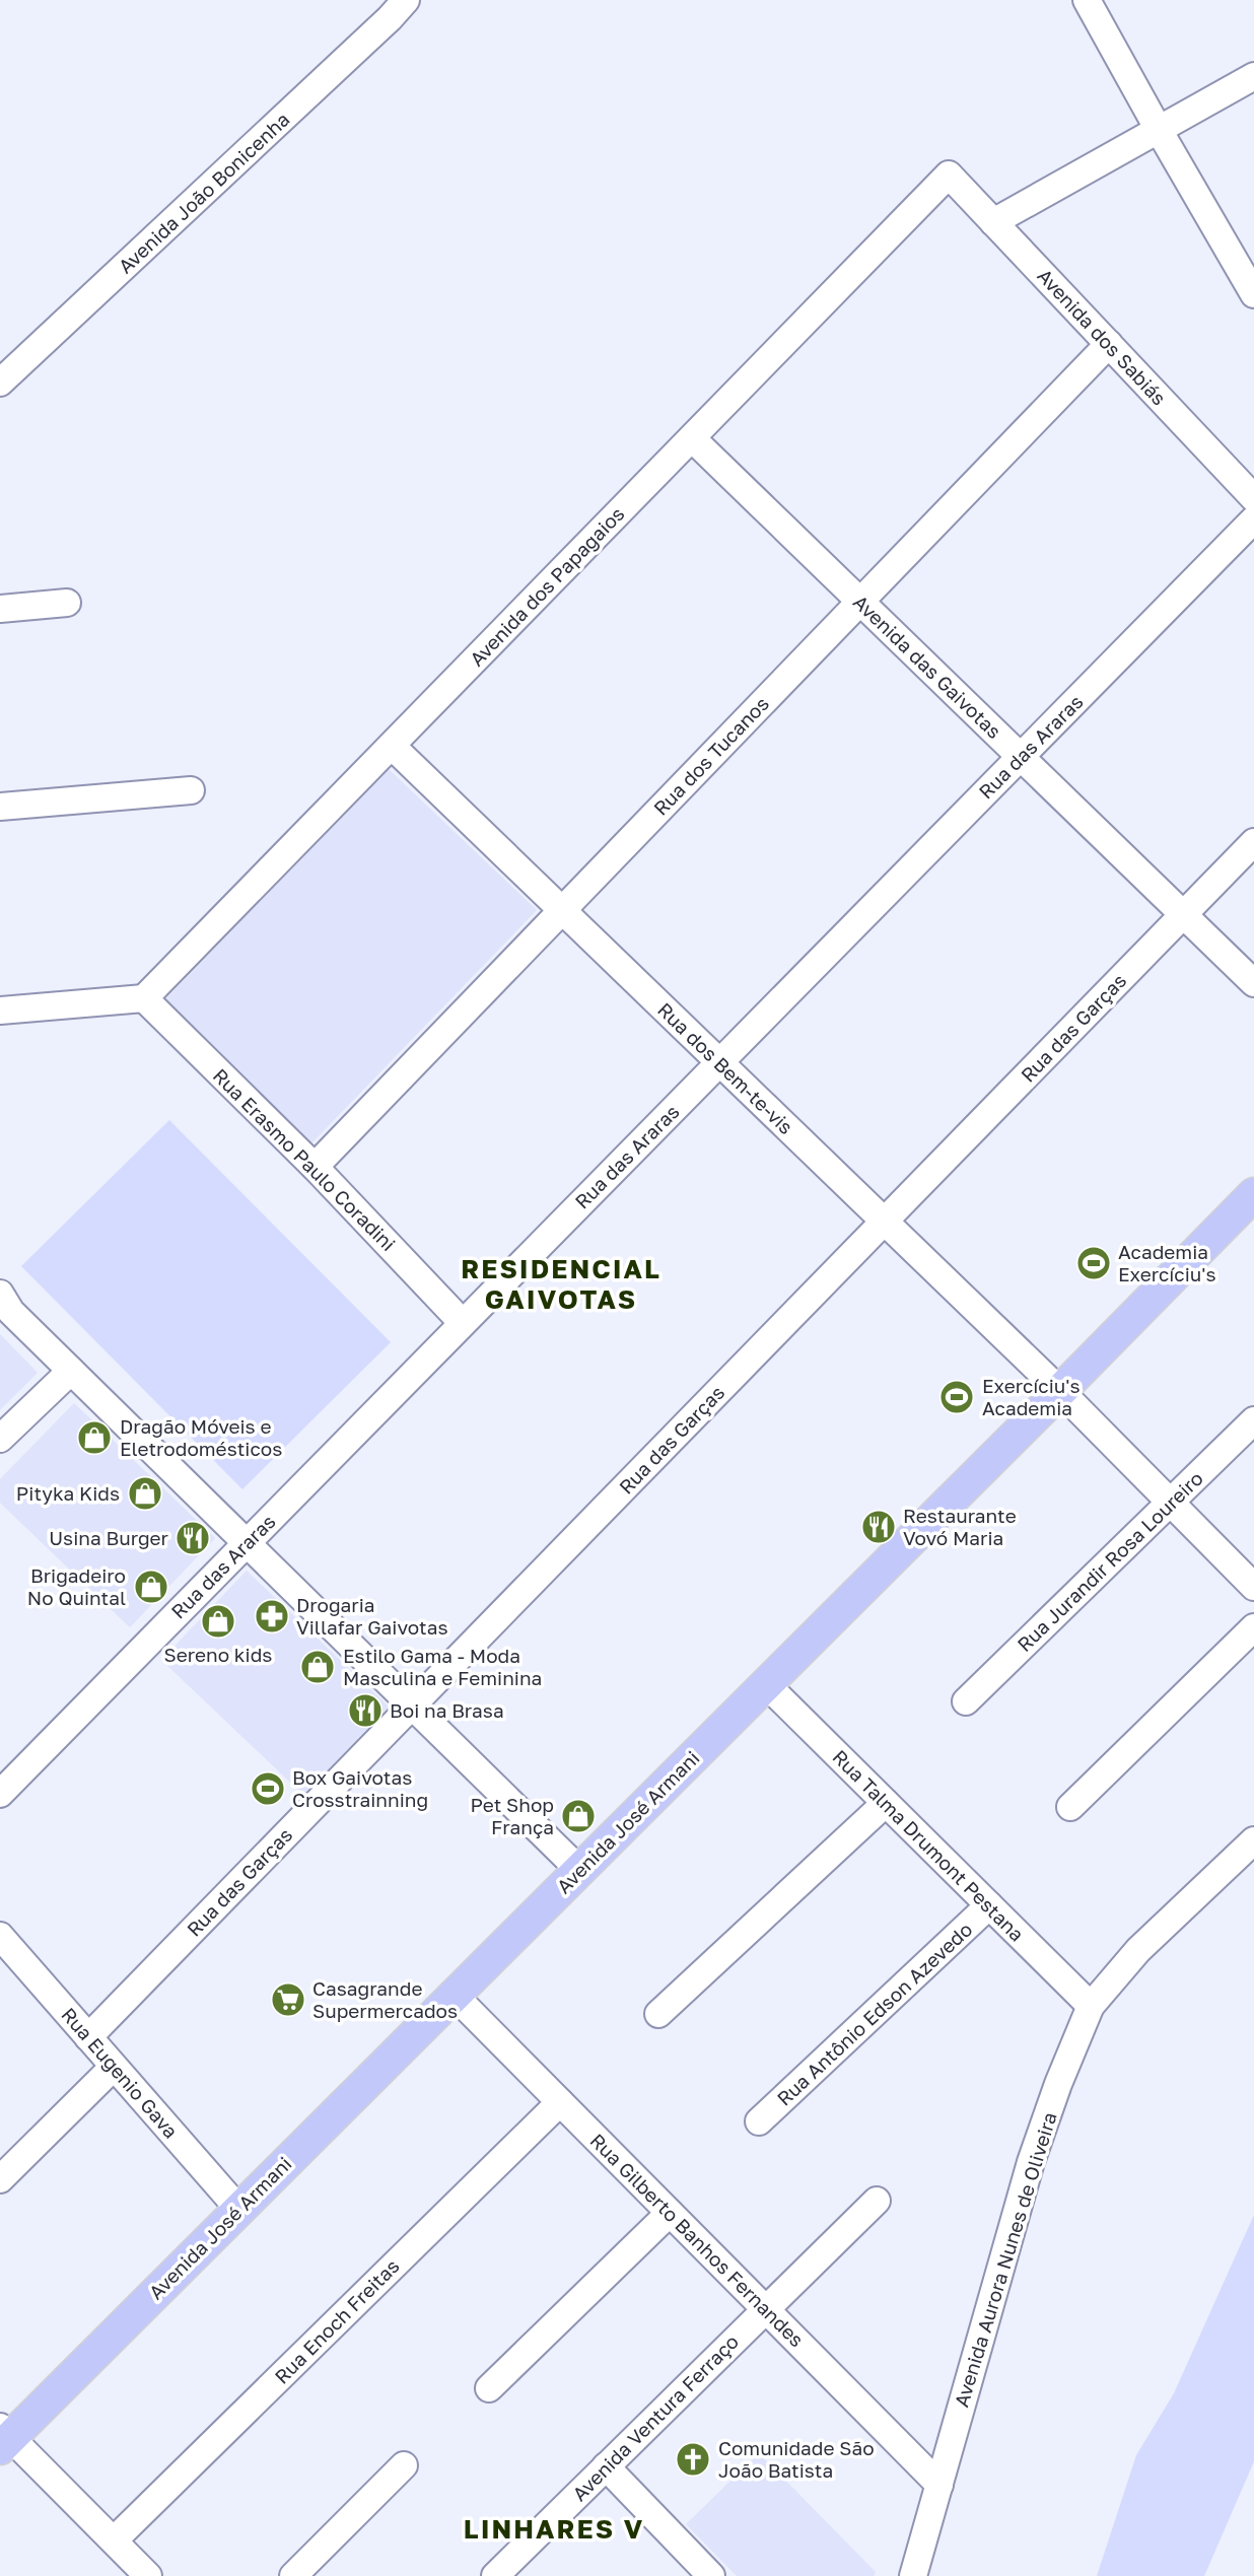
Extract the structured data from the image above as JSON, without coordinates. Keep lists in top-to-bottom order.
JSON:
{
  "streets": {
    "main road": ["Avenida José Armani"],
    "street": [
      "Avenida João Bonicenha",
      "Avenida dos Sabiás",
      "Avenida dos Papagaios",
      "Avenida das Gaivotas",
      "Rua das Araras",
      "Rua dos Tucanos",
      "Rua das Garças",
      "Rua dos Bem-te-vis",
      "Rua Erasmo Paulo Coradini",
      "Rua Jurandir Rosa Loureiro",
      "Rua Talma Drumont Pestana",
      "Rua Antônio Edson Azevedo",
      "Rua Eugenio Gava",
      "Rua Gilberto Banhos Fernandes",
      "Avenida Aurora Nunes de Oliveira",
      "Rua Enoch Freitas",
      "Avenida Ventura Ferraço"
    ]
  },
  "crossings": [
    ["Avenida dos Sabiás", "Avenida dos Papagaios"],
    ["Avenida dos Sabiás", "Rua dos Tucanos"],
    ["Avenida dos Papagaios", "Avenida das Gaivotas"],
    ["Avenida dos Papagaios", "Rua dos Bem-te-vis"],
    ["Avenida dos Papagaios", "Rua Erasmo Paulo Coradini"],
    ["Avenida das Gaivotas", "Rua das Araras"],
    ["Avenida das Gaivotas", "Rua dos Tucanos"],
    ["Avenida das Gaivotas", "Rua das Garças"],
    ["Rua das Araras", "Rua dos Bem-te-vis"],
    ["Rua das Araras", "Rua Erasmo Paulo Coradini"],
    ["Rua dos Tucanos", "Rua dos Bem-te-vis"],
    ["Rua dos Tucanos", "Rua Erasmo Paulo Coradini"],
    ["Rua das Garças", "Rua dos Bem-te-vis"],
    ["Rua das Garças", "Rua Eugenio Gava"],
    ["Rua dos Bem-te-vis", "Rua Jurandir Rosa Loureiro"],
    ["Rua dos Bem-te-vis", "Avenida José Armani"],
    ["Avenida José Armani", "Rua Talma Drumont Pestana"],
    ["Avenida José Armani", "Rua Eugenio Gava"],
    ["Avenida José Armani", "Rua Gilberto Banhos Fernandes"],
    ["Rua Talma Drumont Pestana", "Rua Antônio Edson Azevedo"],
    ["Rua Talma Drumont Pestana", "Avenida Aurora Nunes de Oliveira"],
    ["Rua Gilberto Banhos Fernandes", "Avenida Aurora Nunes de Oliveira"],
    ["Rua Gilberto Banhos Fernandes", "Rua Enoch Freitas"],
    ["Rua Gilberto Banhos Fernandes", "Avenida Ventura Ferraço"]
  ],
  "districts": ["RESIDENCIAL GAIVOTAS", "LINHARES V"],
  "places": {
    "sports": ["Academia Exercíciu's", "Exercíciu's Academia", "Box Gaivotas Crosstrainning"],
    "shop": [
      "Dragão Móveis e Eletrodomésticos",
      "Pityka Kids",
      "Brigadeiro No Quintal",
      "Sereno kids",
      "Estilo Gama - Moda Masculina e Feminina",
      "Pet Shop França"
    ],
    "restaurant": ["Restaurante Vovó Maria", "Usina Burger", "Boi na Brasa"],
    "pharmacy": ["Drogaria Villafar Gaivotas"],
    "supermarket": ["Casagrande Supermercados"],
    "church": ["Comunidade São João Batista"]
  }
}
